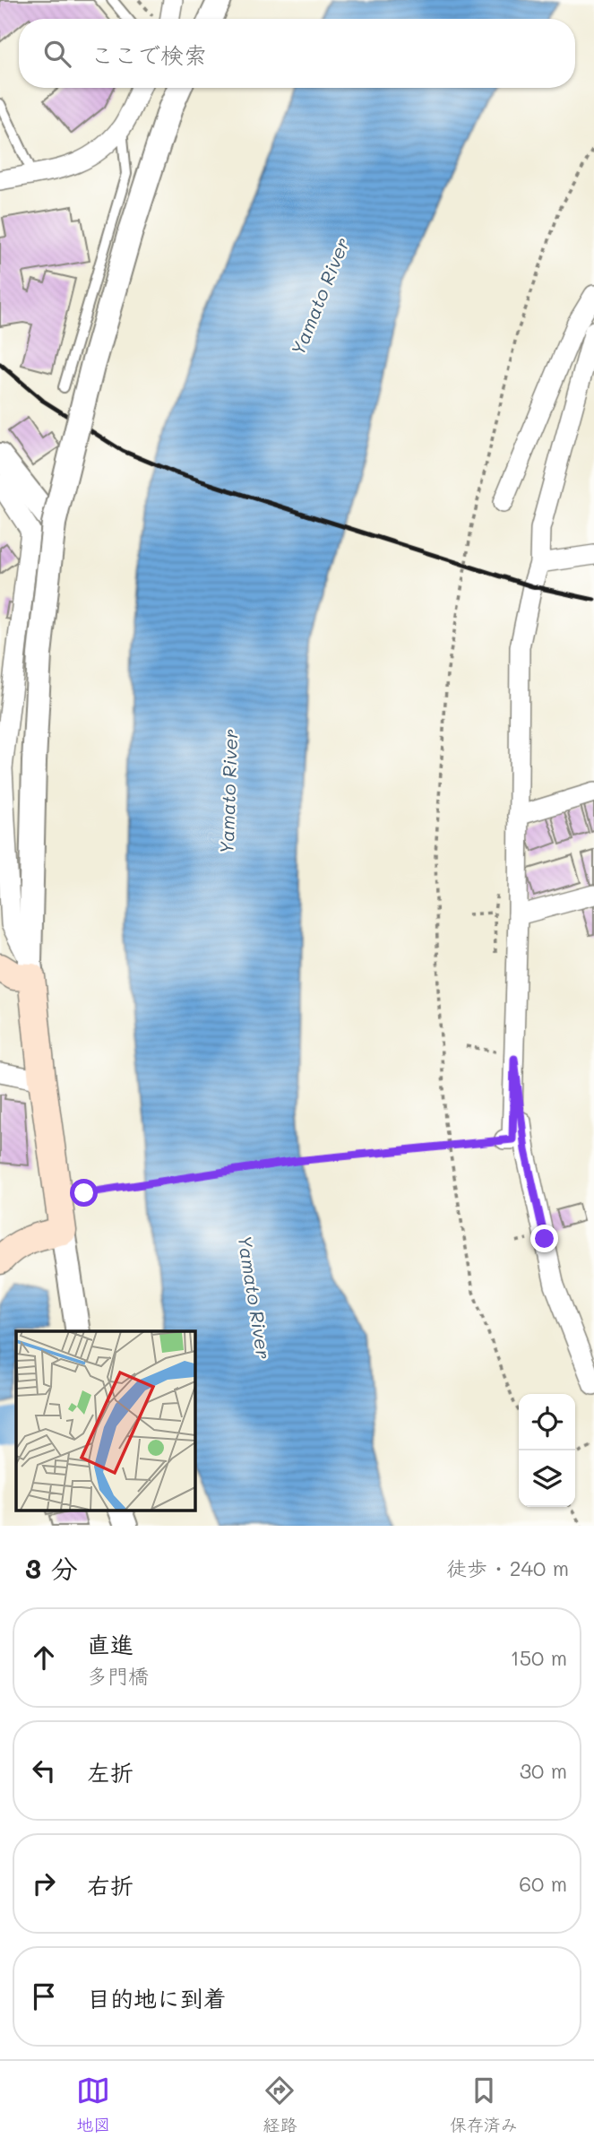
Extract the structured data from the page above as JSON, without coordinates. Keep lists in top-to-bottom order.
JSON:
{
  "water": ["Yamato River"],
  "page": {
    "search": "ここで検索",
    "heading": ["3 分", "徒歩 · 240 m"],
    "list": [
      ["直進", "多門橋", "150 m"],
      ["左折", "30 m"],
      ["右折", "60 m"],
      "目的地に到着"
    ],
    "nav": ["地図", "経路", "保存済み"]
  }
}
